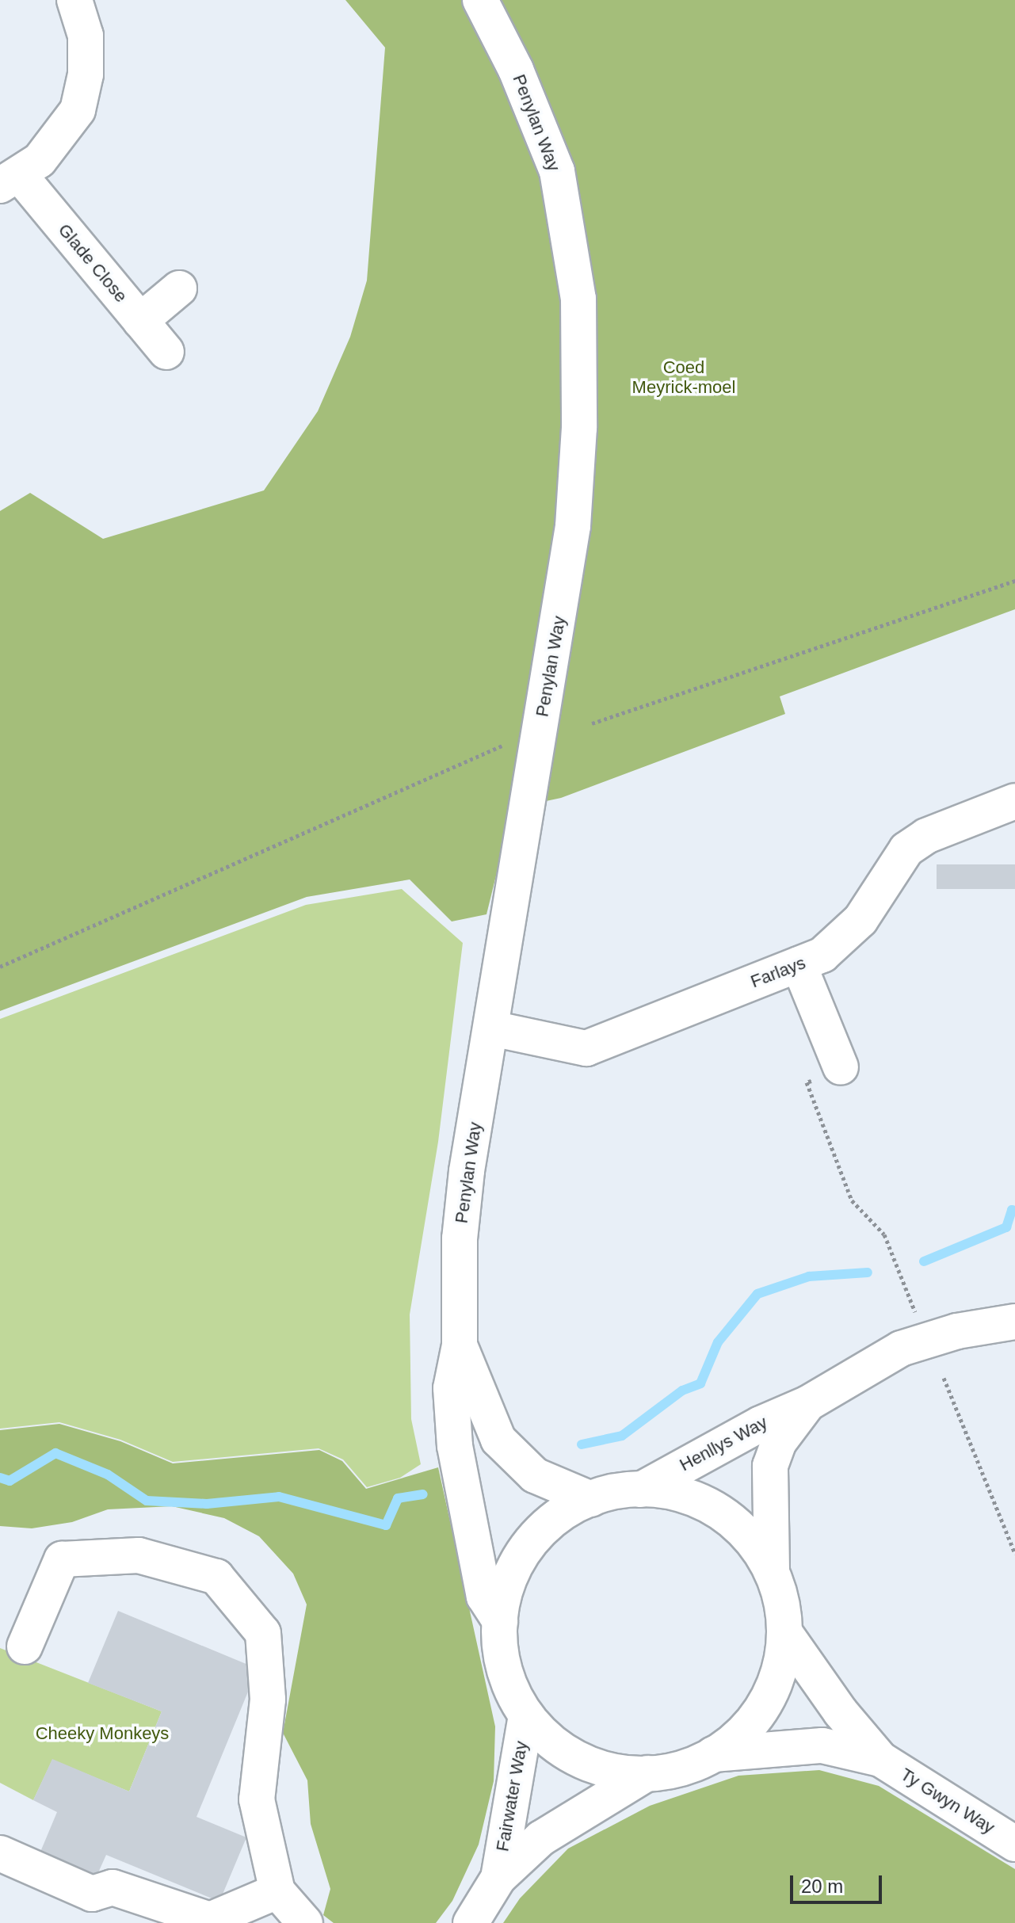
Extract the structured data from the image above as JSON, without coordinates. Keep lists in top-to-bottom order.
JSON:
{
  "streets": {
    "street": [
      "Penylan Way",
      "Glade Close",
      "Farlays",
      "Henllys Way",
      "Fairwater Way",
      "Ty Gwyn Way"
    ]
  },
  "crossings": [
    ["Penylan Way", "Farlays"]
  ],
  "parks": ["Coed Meyrick-moel", "Cheeky Monkeys"],
  "scale_bar": "20 m"
}
